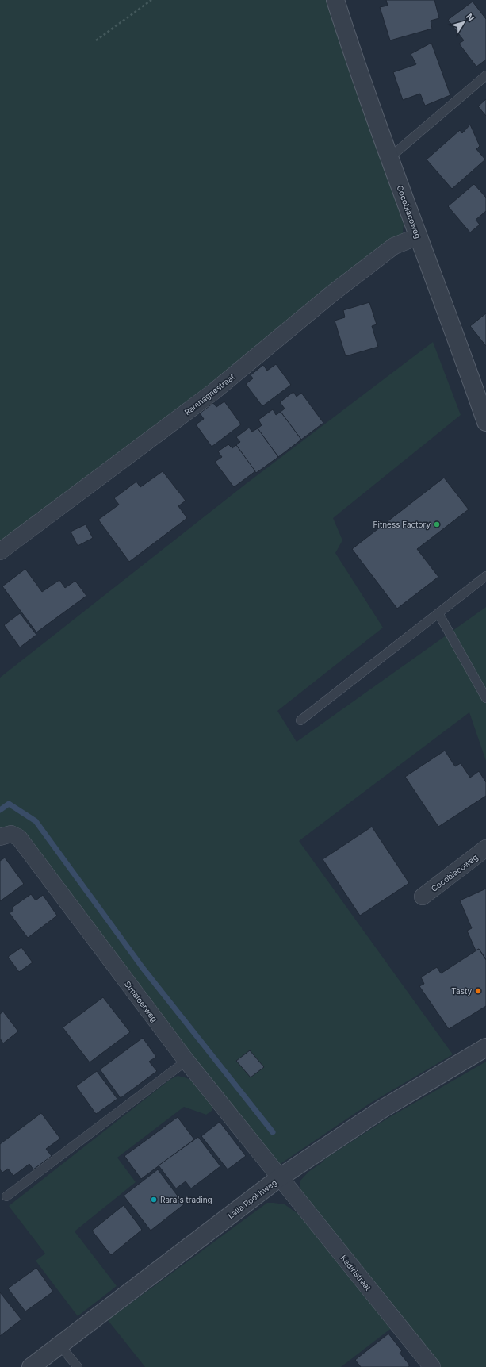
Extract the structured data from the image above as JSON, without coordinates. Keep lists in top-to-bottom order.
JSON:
{
  "streets": {
    "street": [
      "Cocobiacoweg",
      "Ramnagnestraat",
      "Simaloerweg",
      "Lalla Rookhweg",
      "Kediristraat"
    ]
  },
  "crossings": [
    ["Cocobiacoweg", "Ramnagnestraat"],
    ["Simaloerweg", "Lalla Rookhweg"],
    ["Simaloerweg", "Kediristraat"],
    ["Lalla Rookhweg", "Kediristraat"]
  ],
  "places": ["Fitness Factory", "Tasty", "Rara's trading"],
  "north": "top right"
}
